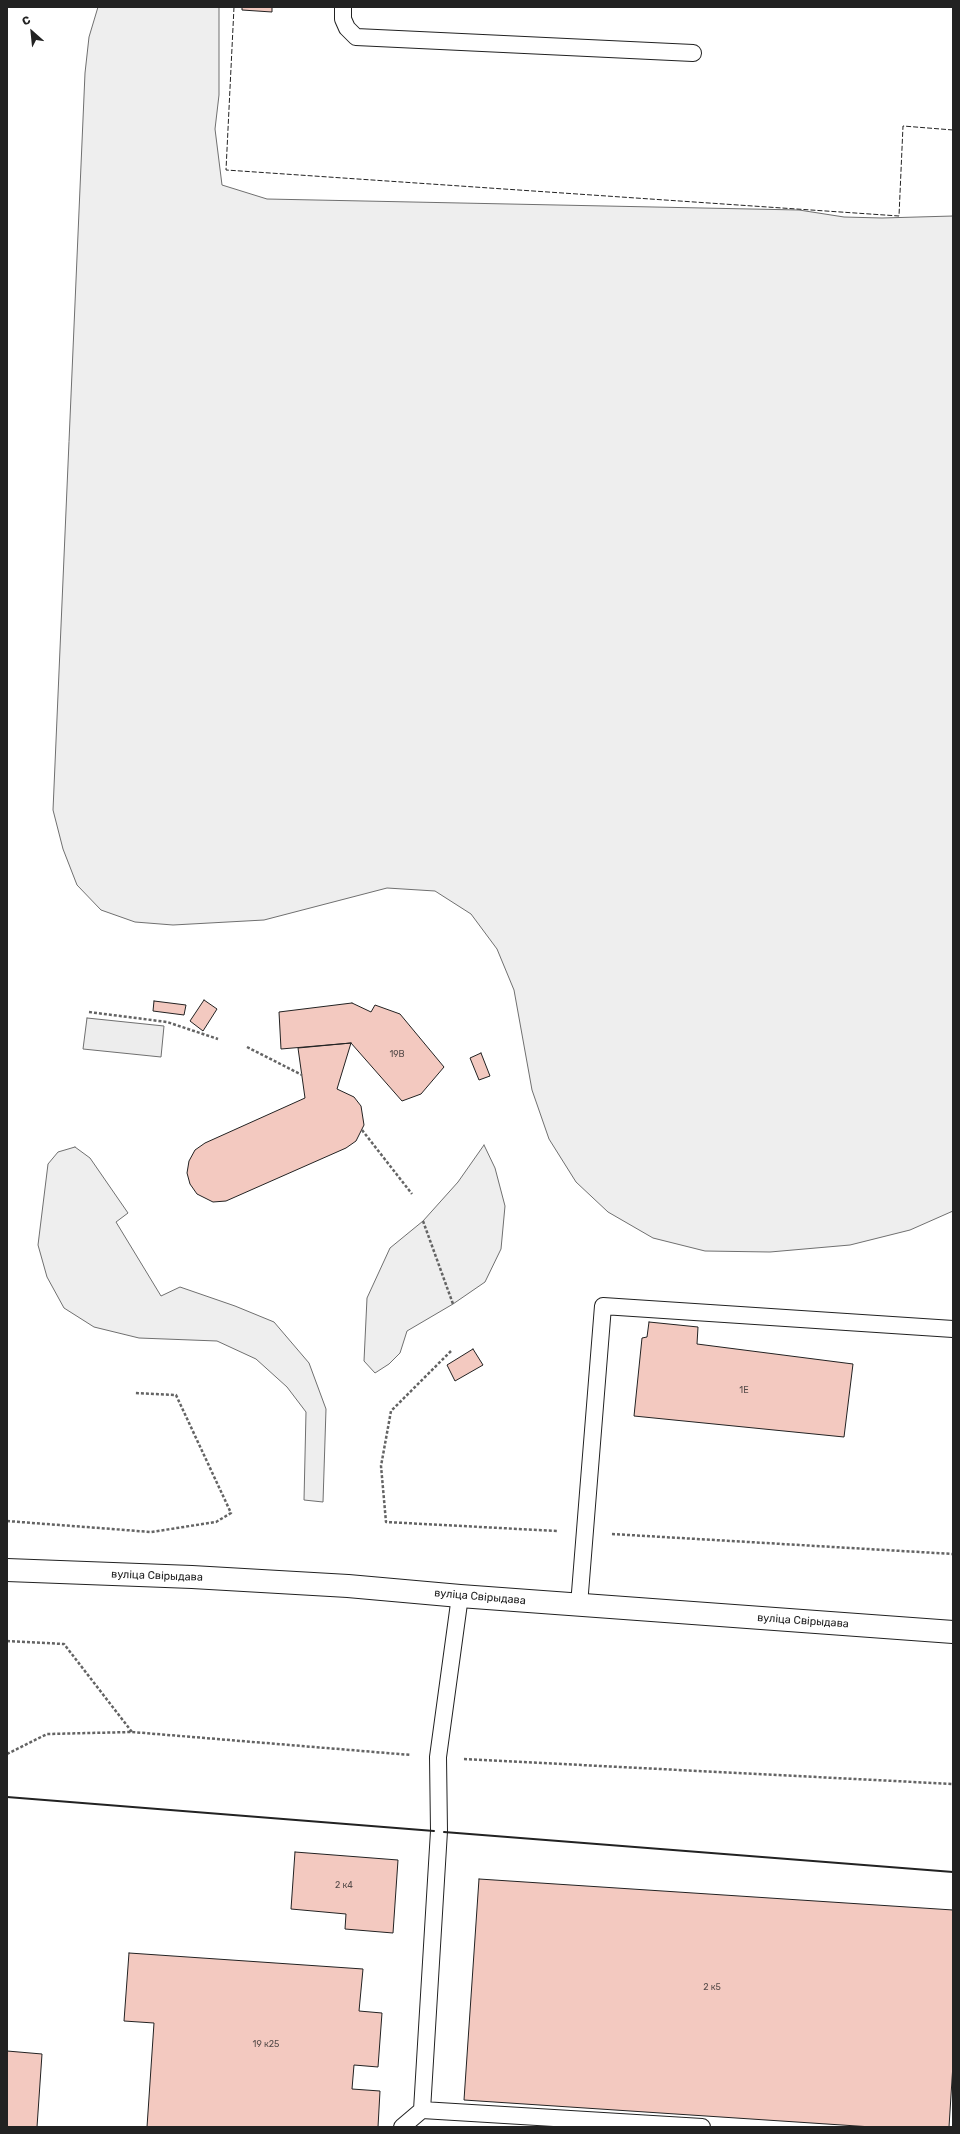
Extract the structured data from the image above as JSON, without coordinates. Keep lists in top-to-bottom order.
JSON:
{
  "streets": {
    "main road": ["вуліца Свірыдава"]
  },
  "house_numbers": [
    "19В",
    "1Е",
    "2 к4",
    "2 к5",
    "19 к25"
  ],
  "north": "top left"
}
